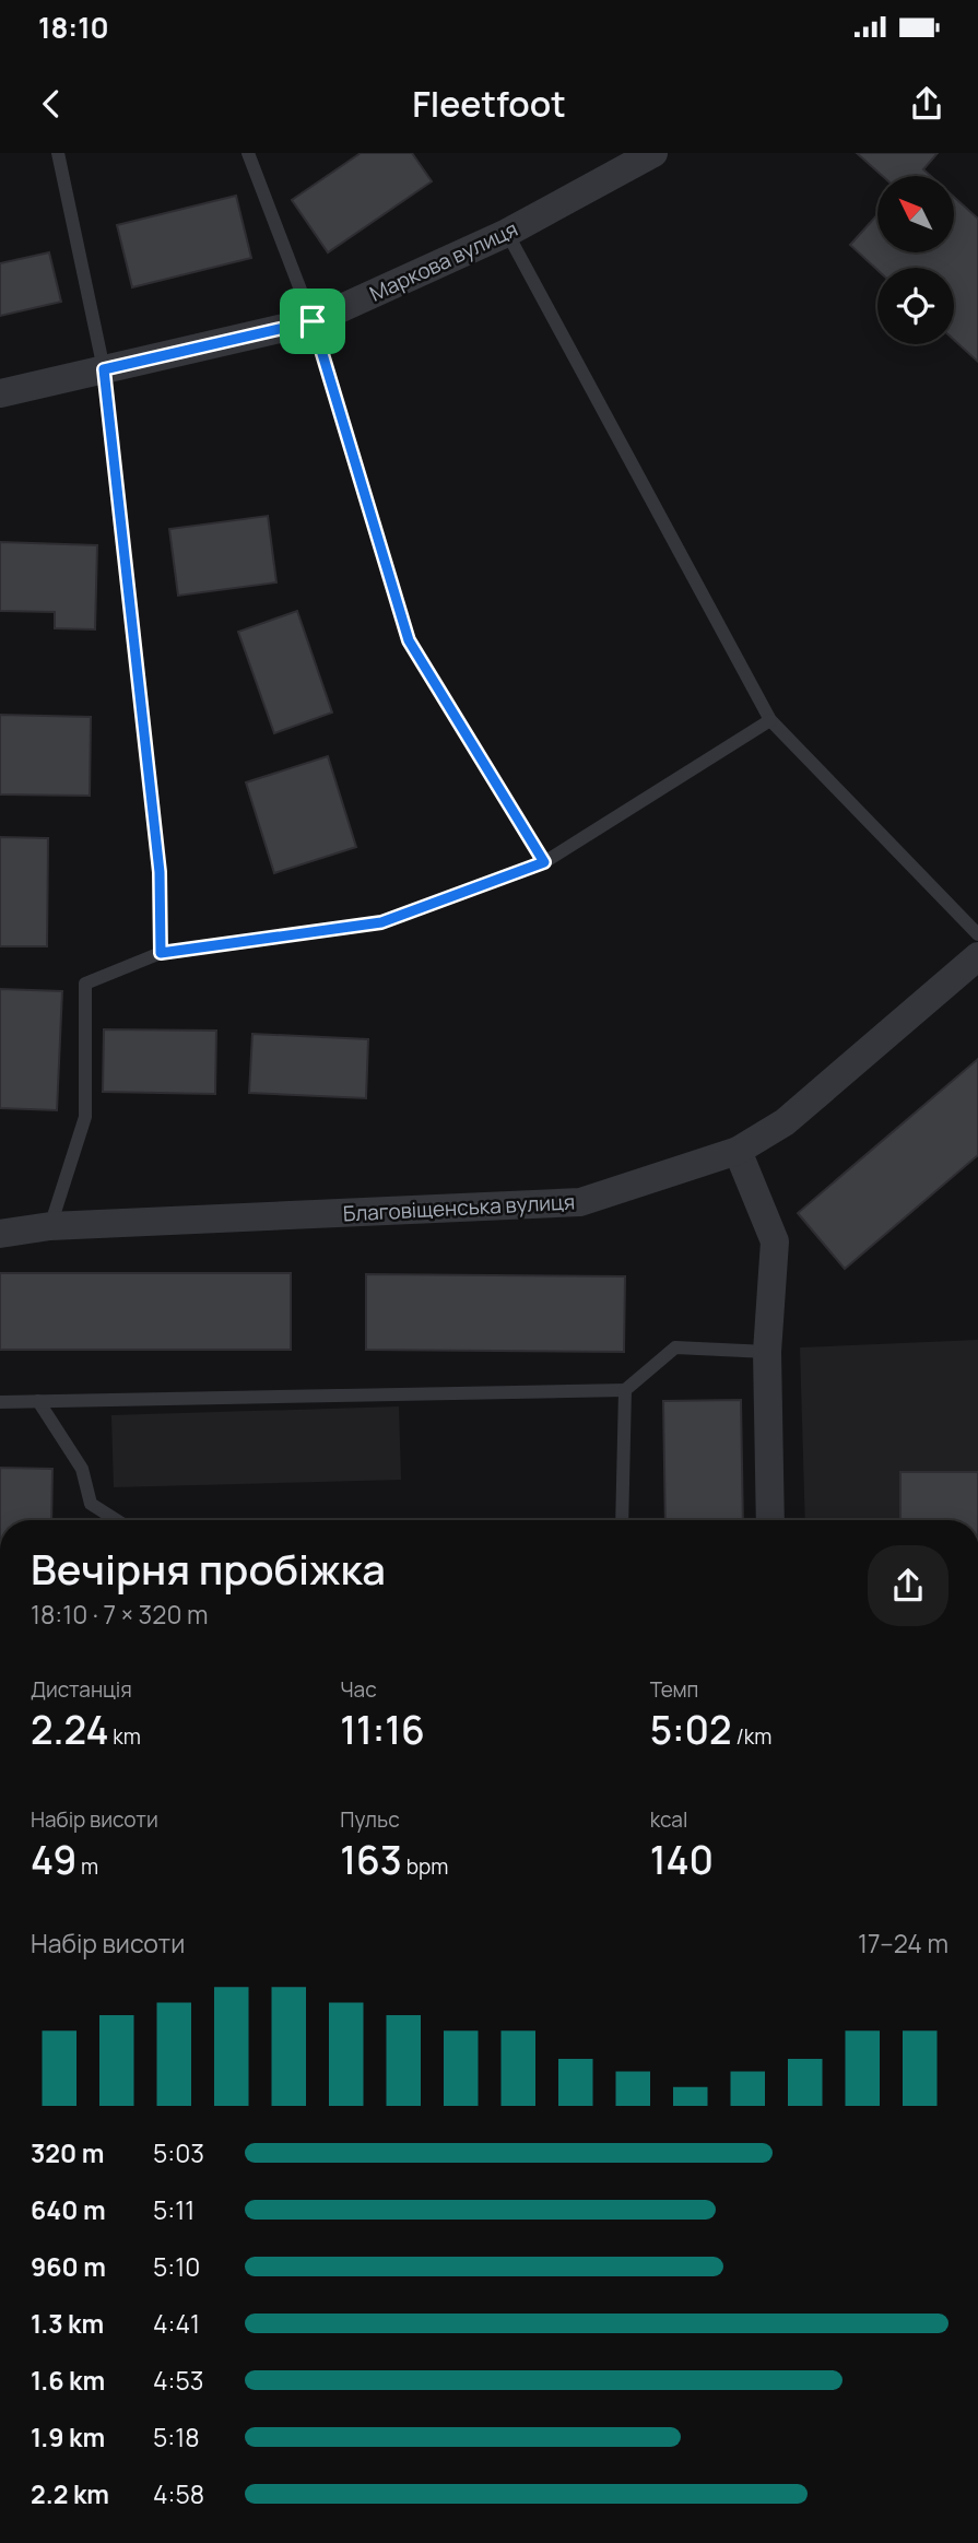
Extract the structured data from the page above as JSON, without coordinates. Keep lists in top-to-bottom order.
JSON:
{
  "streets": {
    "street": ["Маркова вулиця", "Благовіщенська вулиця"]
  },
  "north": "top left",
  "page": {
    "status": "18:10",
    "header": "Fleetfoot",
    "heading": ["Вечірня пробіжка", "18:10 · 7 × 320 m"],
    "stats": [
      ["Дистанція", "2.24 km"],
      ["Час", "11:16"],
      ["Темп", "5:02 /km"],
      ["Набір висоти", "49 m"],
      ["Пульс", "163 bpm"],
      ["kcal", "140"]
    ],
    "chart": ["Набір висоти", "17–24 m"],
    "list": [
      {
        "name": "320 m",
        "note": "5:03"
      },
      {
        "name": "640 m",
        "note": "5:11"
      },
      {
        "name": "960 m",
        "note": "5:10"
      },
      {
        "name": "1.3 km",
        "note": "4:41"
      },
      {
        "name": "1.6 km",
        "note": "4:53"
      },
      {
        "name": "1.9 km",
        "note": "5:18"
      },
      {
        "name": "2.2 km",
        "note": "4:58"
      }
    ]
  }
}
